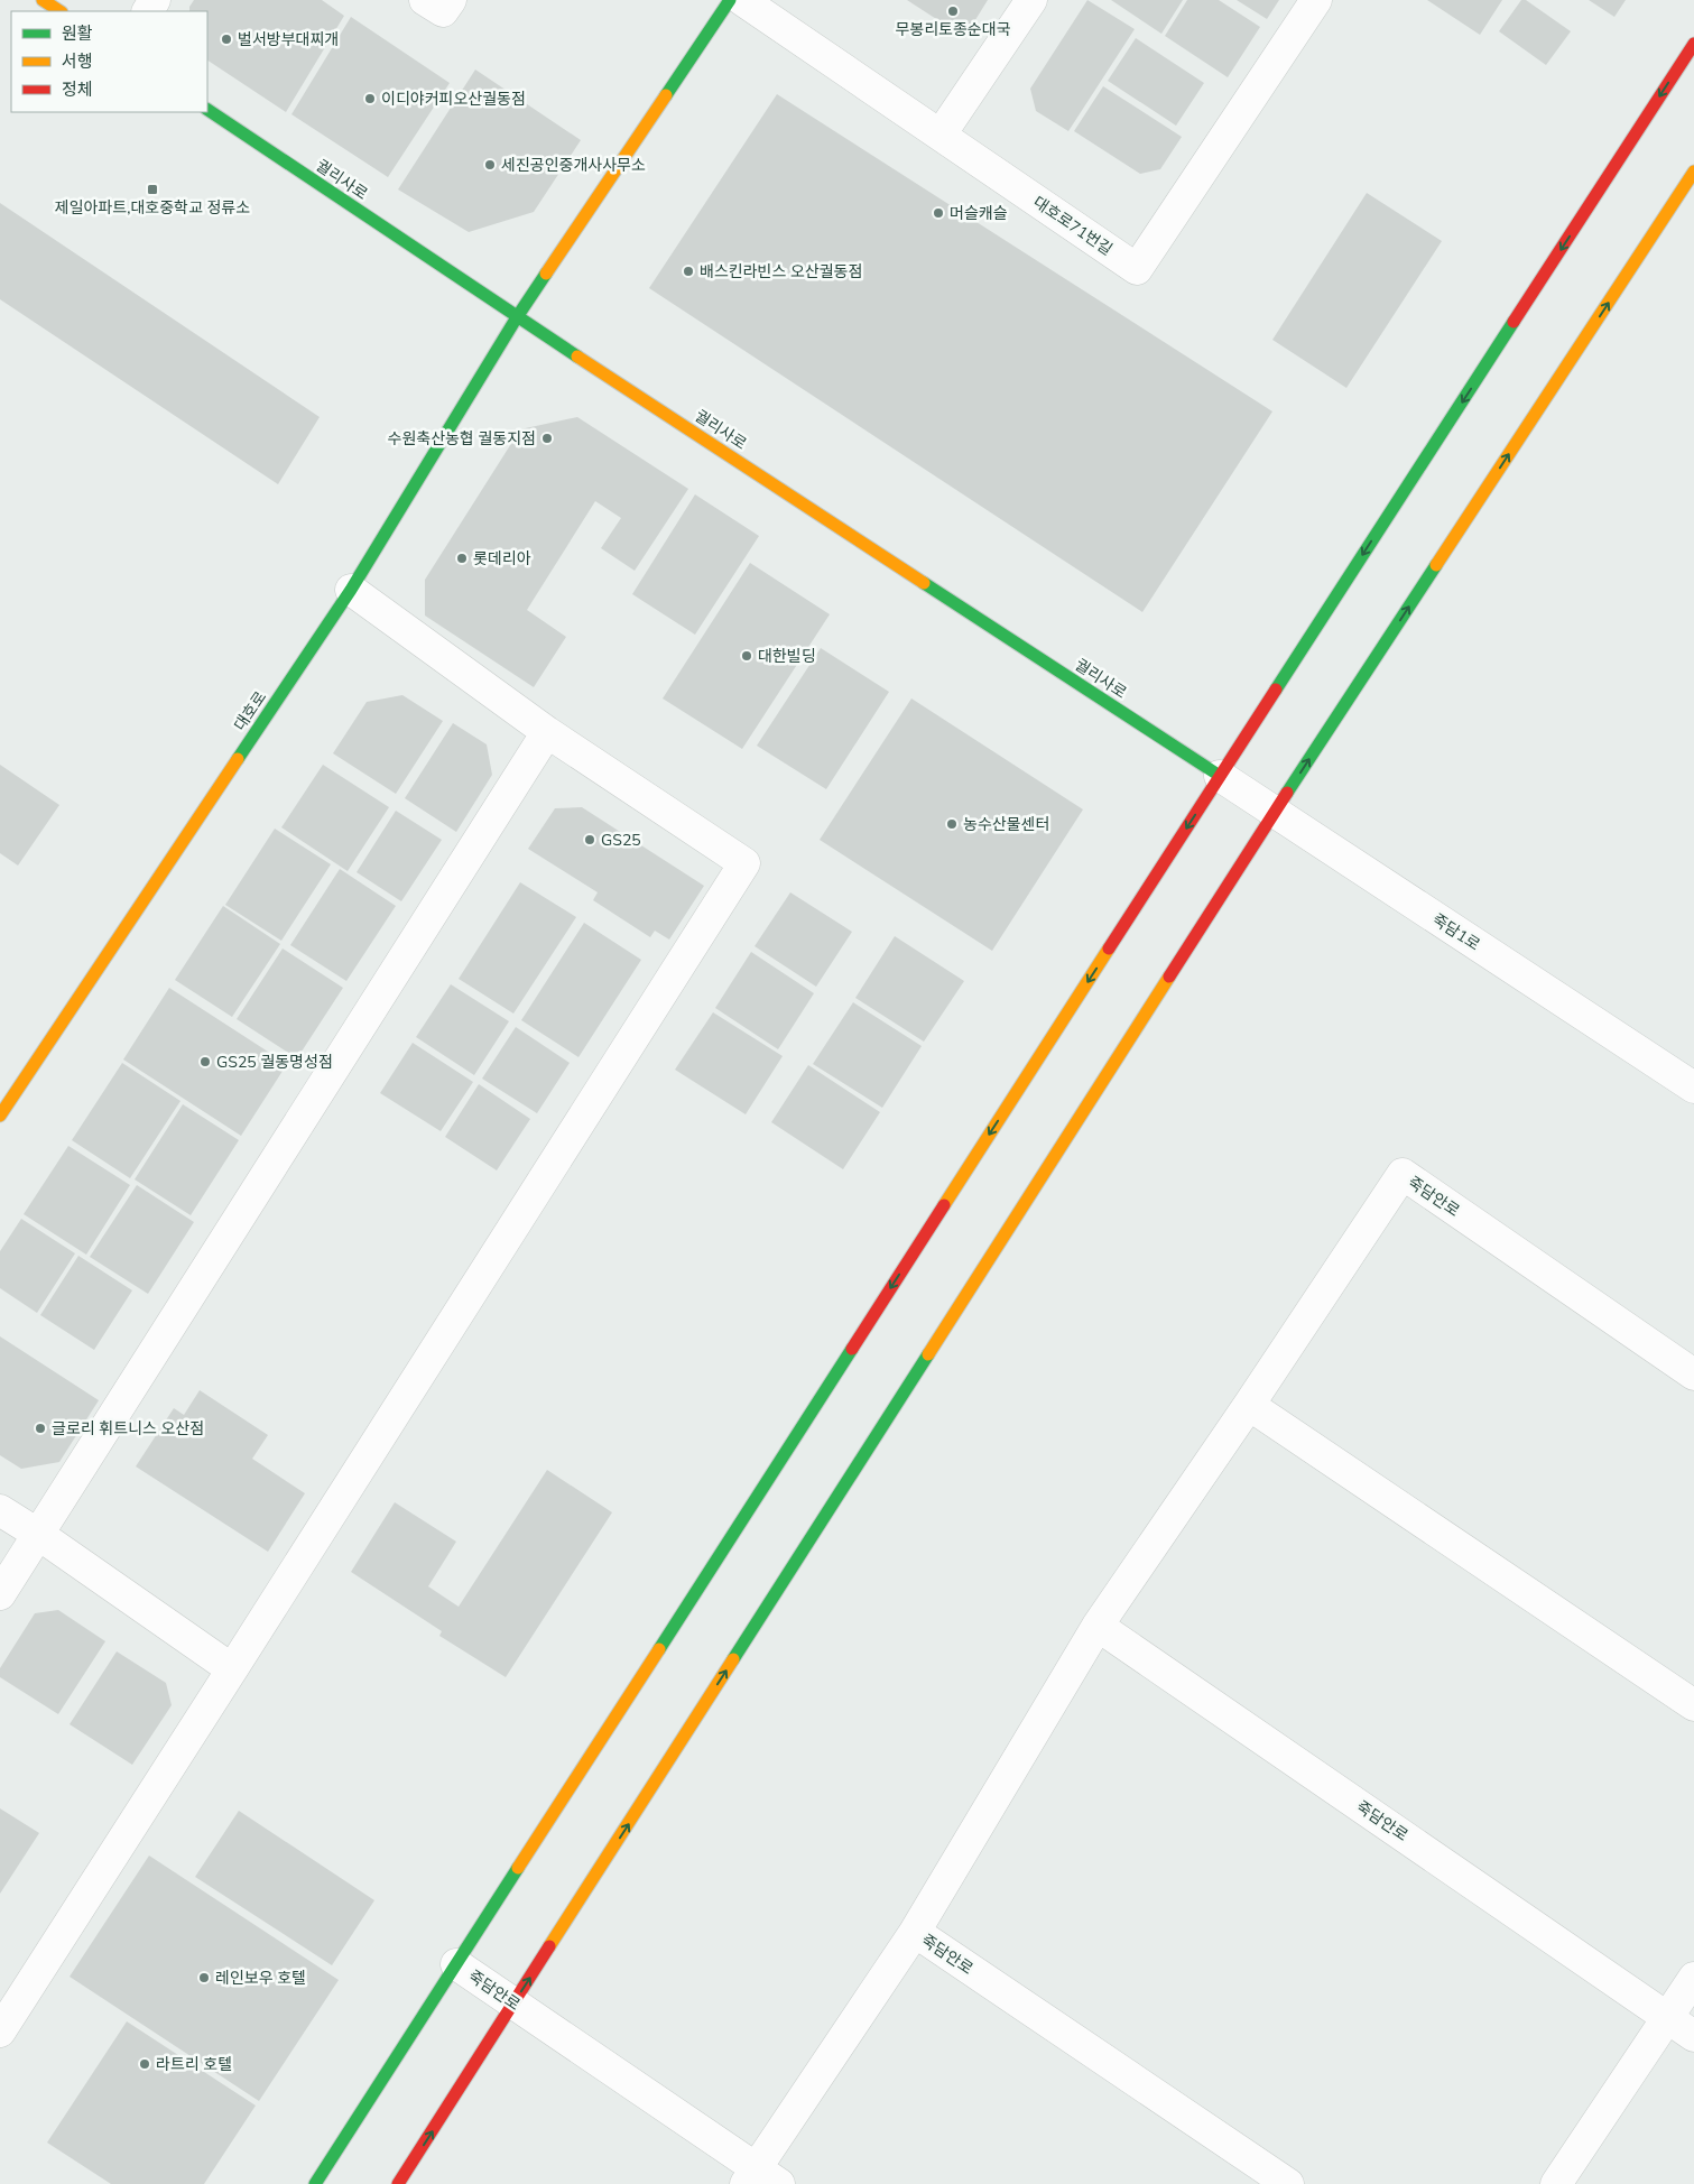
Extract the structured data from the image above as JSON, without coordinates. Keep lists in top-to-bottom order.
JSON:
{
  "streets": {
    "street": [
      "궐리사로",
      "대호로71번길",
      "대호로",
      "죽담1로",
      "죽담안로"
    ]
  },
  "crossings": [
    ["궐리사로", "대호로"],
    ["궐리사로", "죽담1로"]
  ],
  "places": {
    "other": [
      "무봉리토종순대국",
      "벌서방부대찌개",
      "이디야커피오산궐동점",
      "세진공인중개사사무소",
      "머슬캐슬",
      "배스킨라빈스 오산궐동점",
      "수원축산농협 궐동지점",
      "롯데리아",
      "대한빌딩",
      "농수산물센터",
      "GS25",
      "GS25 궐동명성점",
      "글로리 휘트니스 오산점",
      "레인보우 호텔",
      "라트리 호텔"
    ],
    "transit": ["제일아파트,대호중학교 정류소"]
  },
  "legend": ["원활", "서행", "정체"]
}
